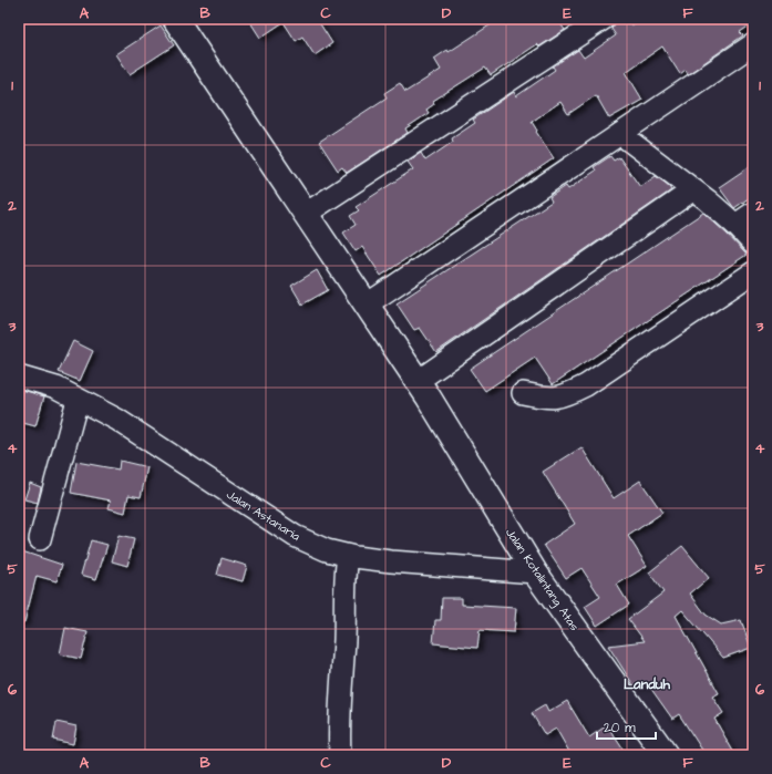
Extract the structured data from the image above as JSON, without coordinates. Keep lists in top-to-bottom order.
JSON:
{
  "streets": {
    "street": ["Jalan Astanaria", "Jalan Kotalintang Atas"]
  },
  "crossings": [
    ["Jalan Astanaria", "Jalan Kotalintang Atas"]
  ],
  "districts": ["Landuh"],
  "scale_bar": "20 m",
  "grid": {
    "columns": [
      "A",
      "B",
      "C",
      "D",
      "E",
      "F"
    ],
    "rows": [
      "1",
      "2",
      "3",
      "4",
      "5",
      "6"
    ]
  }
}
